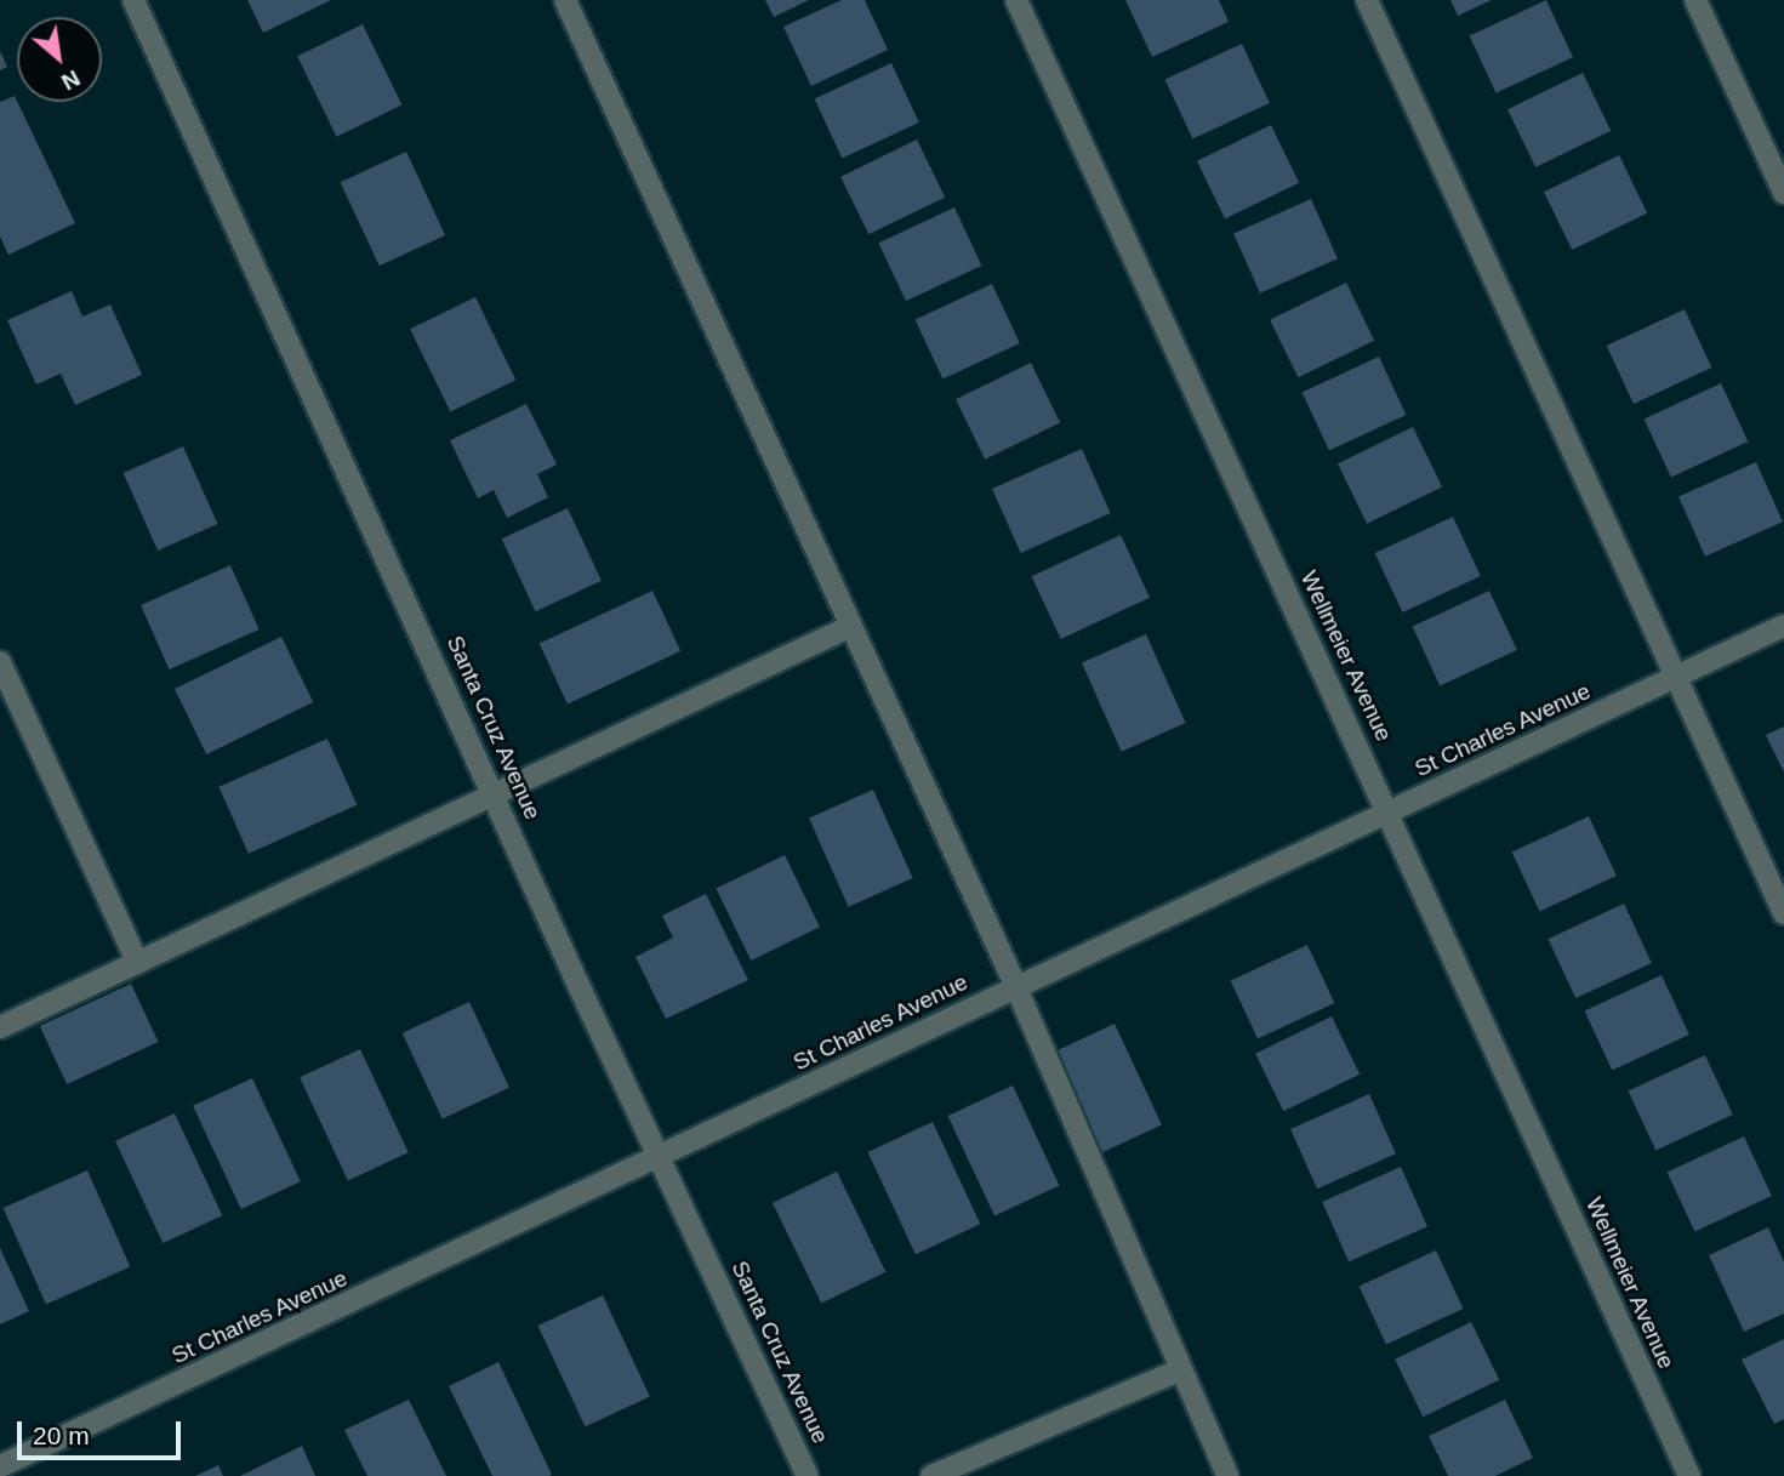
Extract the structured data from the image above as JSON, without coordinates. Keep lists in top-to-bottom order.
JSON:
{
  "streets": {
    "street": ["Wellmeier Avenue", "Santa Cruz Avenue", "St Charles Avenue"]
  },
  "crossings": [
    ["Wellmeier Avenue", "St Charles Avenue"],
    ["Santa Cruz Avenue", "St Charles Avenue"]
  ],
  "scale_bar": "20 m",
  "north": "bottom right"
}
